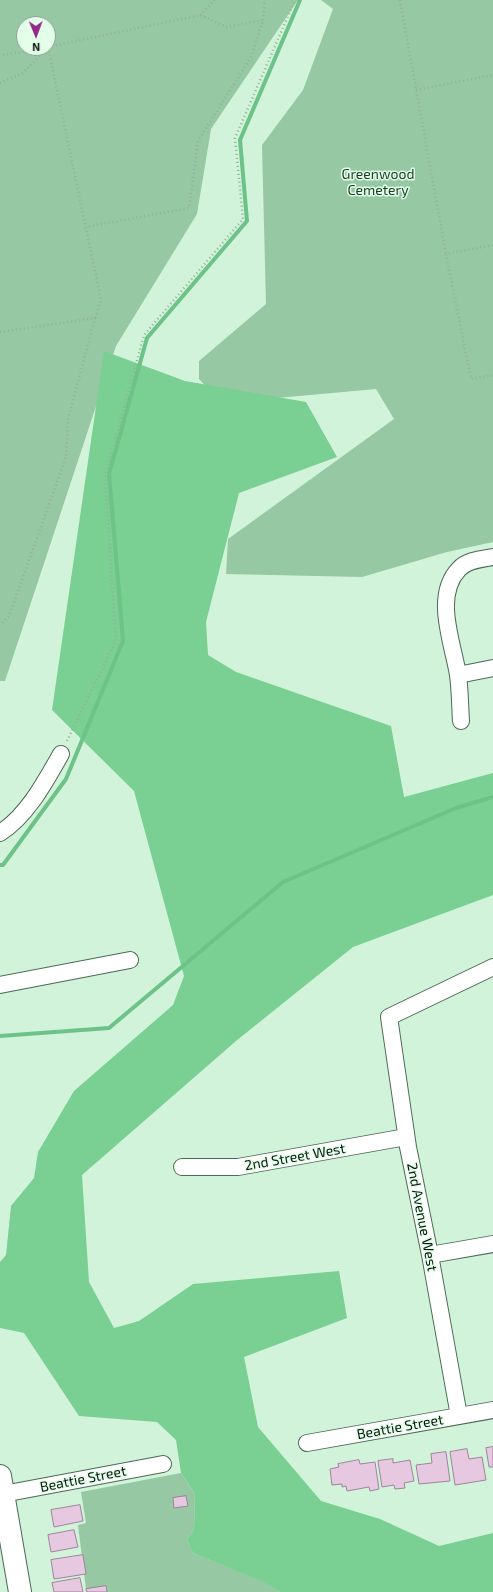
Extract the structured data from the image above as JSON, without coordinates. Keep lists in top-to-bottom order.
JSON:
{
  "streets": {
    "street": ["2nd Street West", "2nd Avenue West", "Beattie Street"]
  },
  "crossings": [
    ["2nd Street West", "2nd Avenue West"],
    ["2nd Avenue West", "Beattie Street"]
  ],
  "parks": ["Greenwood Cemetery"],
  "north": "bottom"
}
